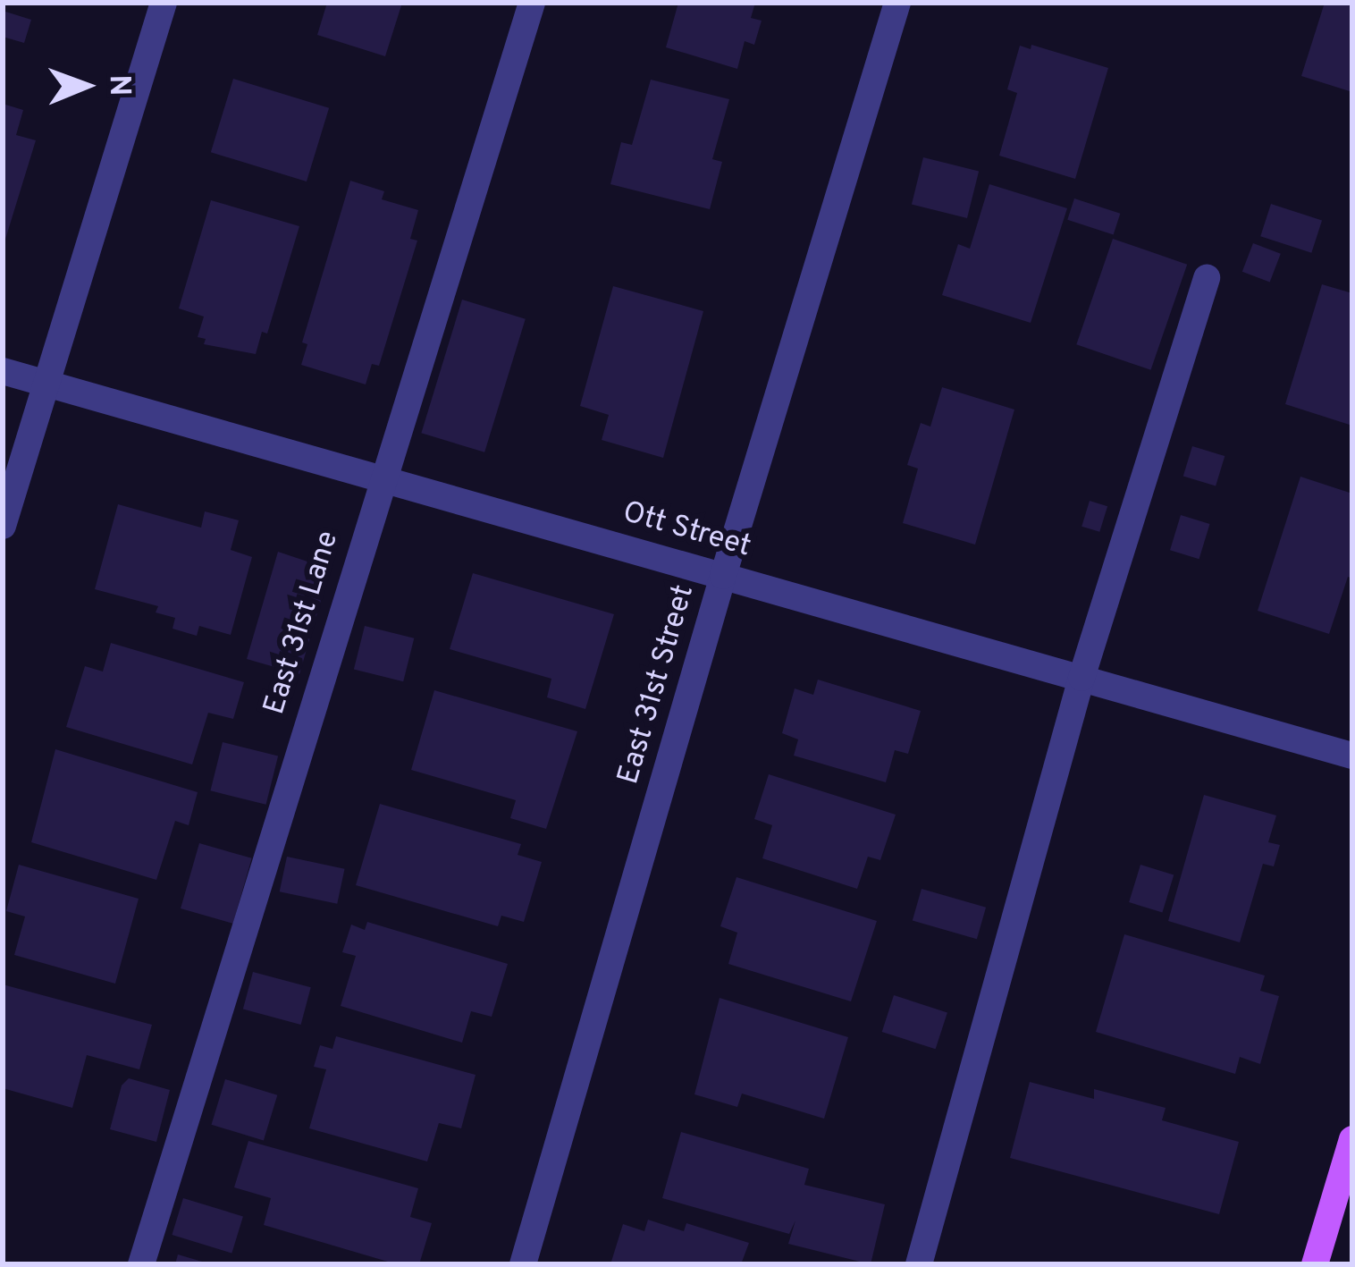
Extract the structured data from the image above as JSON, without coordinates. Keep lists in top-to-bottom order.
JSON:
{
  "streets": {
    "street": ["Ott Street", "East 31st Lane", "East 31st Street"]
  },
  "crossings": [
    ["Ott Street", "East 31st Lane"],
    ["Ott Street", "East 31st Street"]
  ],
  "north": "right"
}
